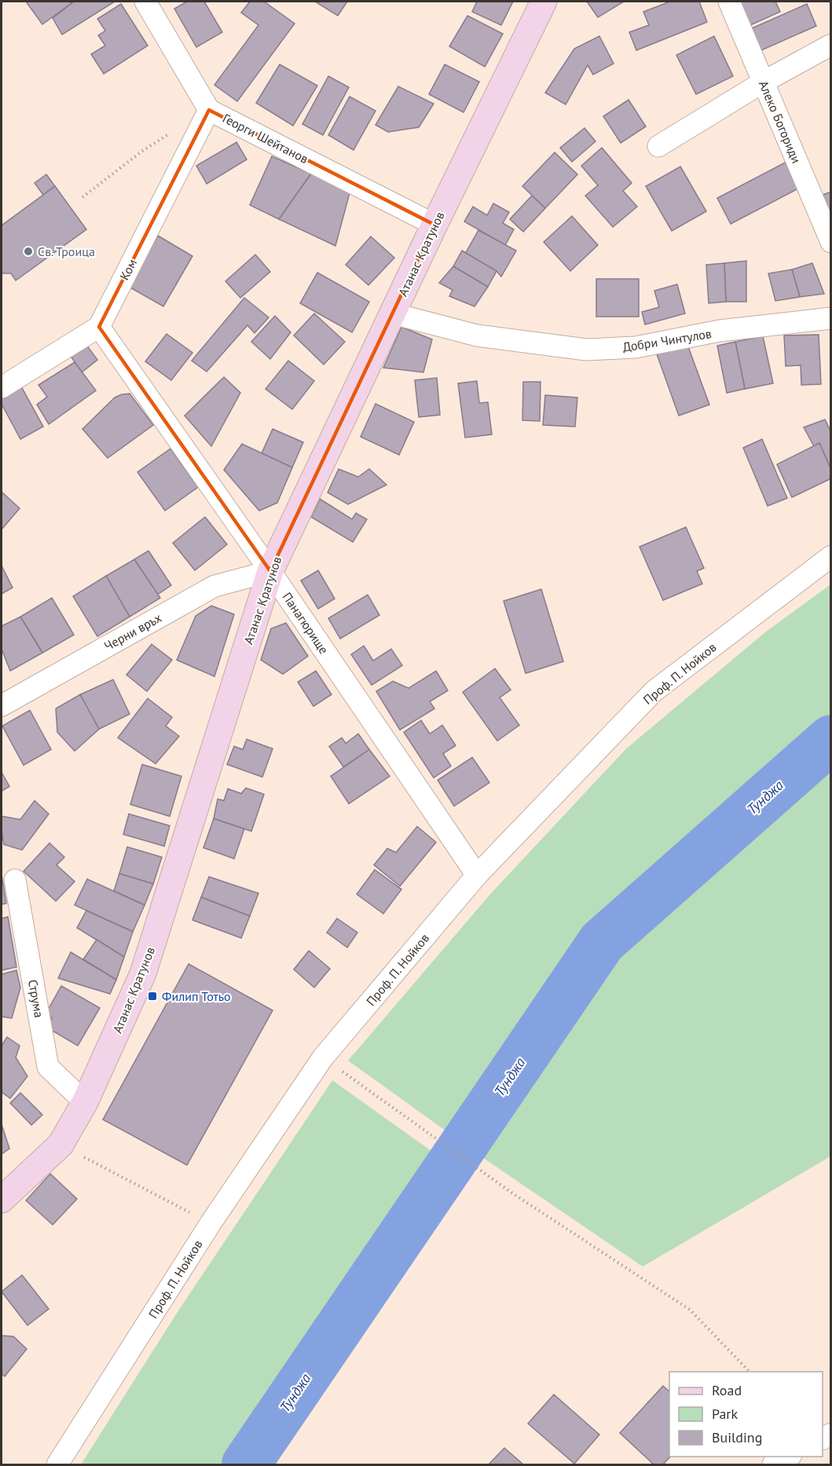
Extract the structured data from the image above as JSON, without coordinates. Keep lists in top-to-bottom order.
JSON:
{
  "streets": {
    "street": [
      "Алеко Богориди",
      "Георги Шейтанов",
      "Атанас Кратунов",
      "Ком",
      "Добри Чинтулов",
      "Панагюрище",
      "Черни връх",
      "Проф. П. Нойков",
      "Струма"
    ]
  },
  "crossings": [
    ["Георги Шейтанов", "Атанас Кратунов"],
    ["Георги Шейтанов", "Ком"],
    ["Атанас Кратунов", "Добри Чинтулов"],
    ["Атанас Кратунов", "Панагюрище"],
    ["Атанас Кратунов", "Черни връх"],
    ["Атанас Кратунов", "Струма"],
    ["Ком", "Панагюрище"],
    ["Панагюрище", "Черни връх"],
    ["Панагюрище", "Проф. П. Нойков"]
  ],
  "water": ["Тунджа"],
  "places": {
    "other": ["Св. Троица"],
    "transit": ["Филип Тотьо"]
  },
  "legend": ["Road", "Park", "Building"]
}
